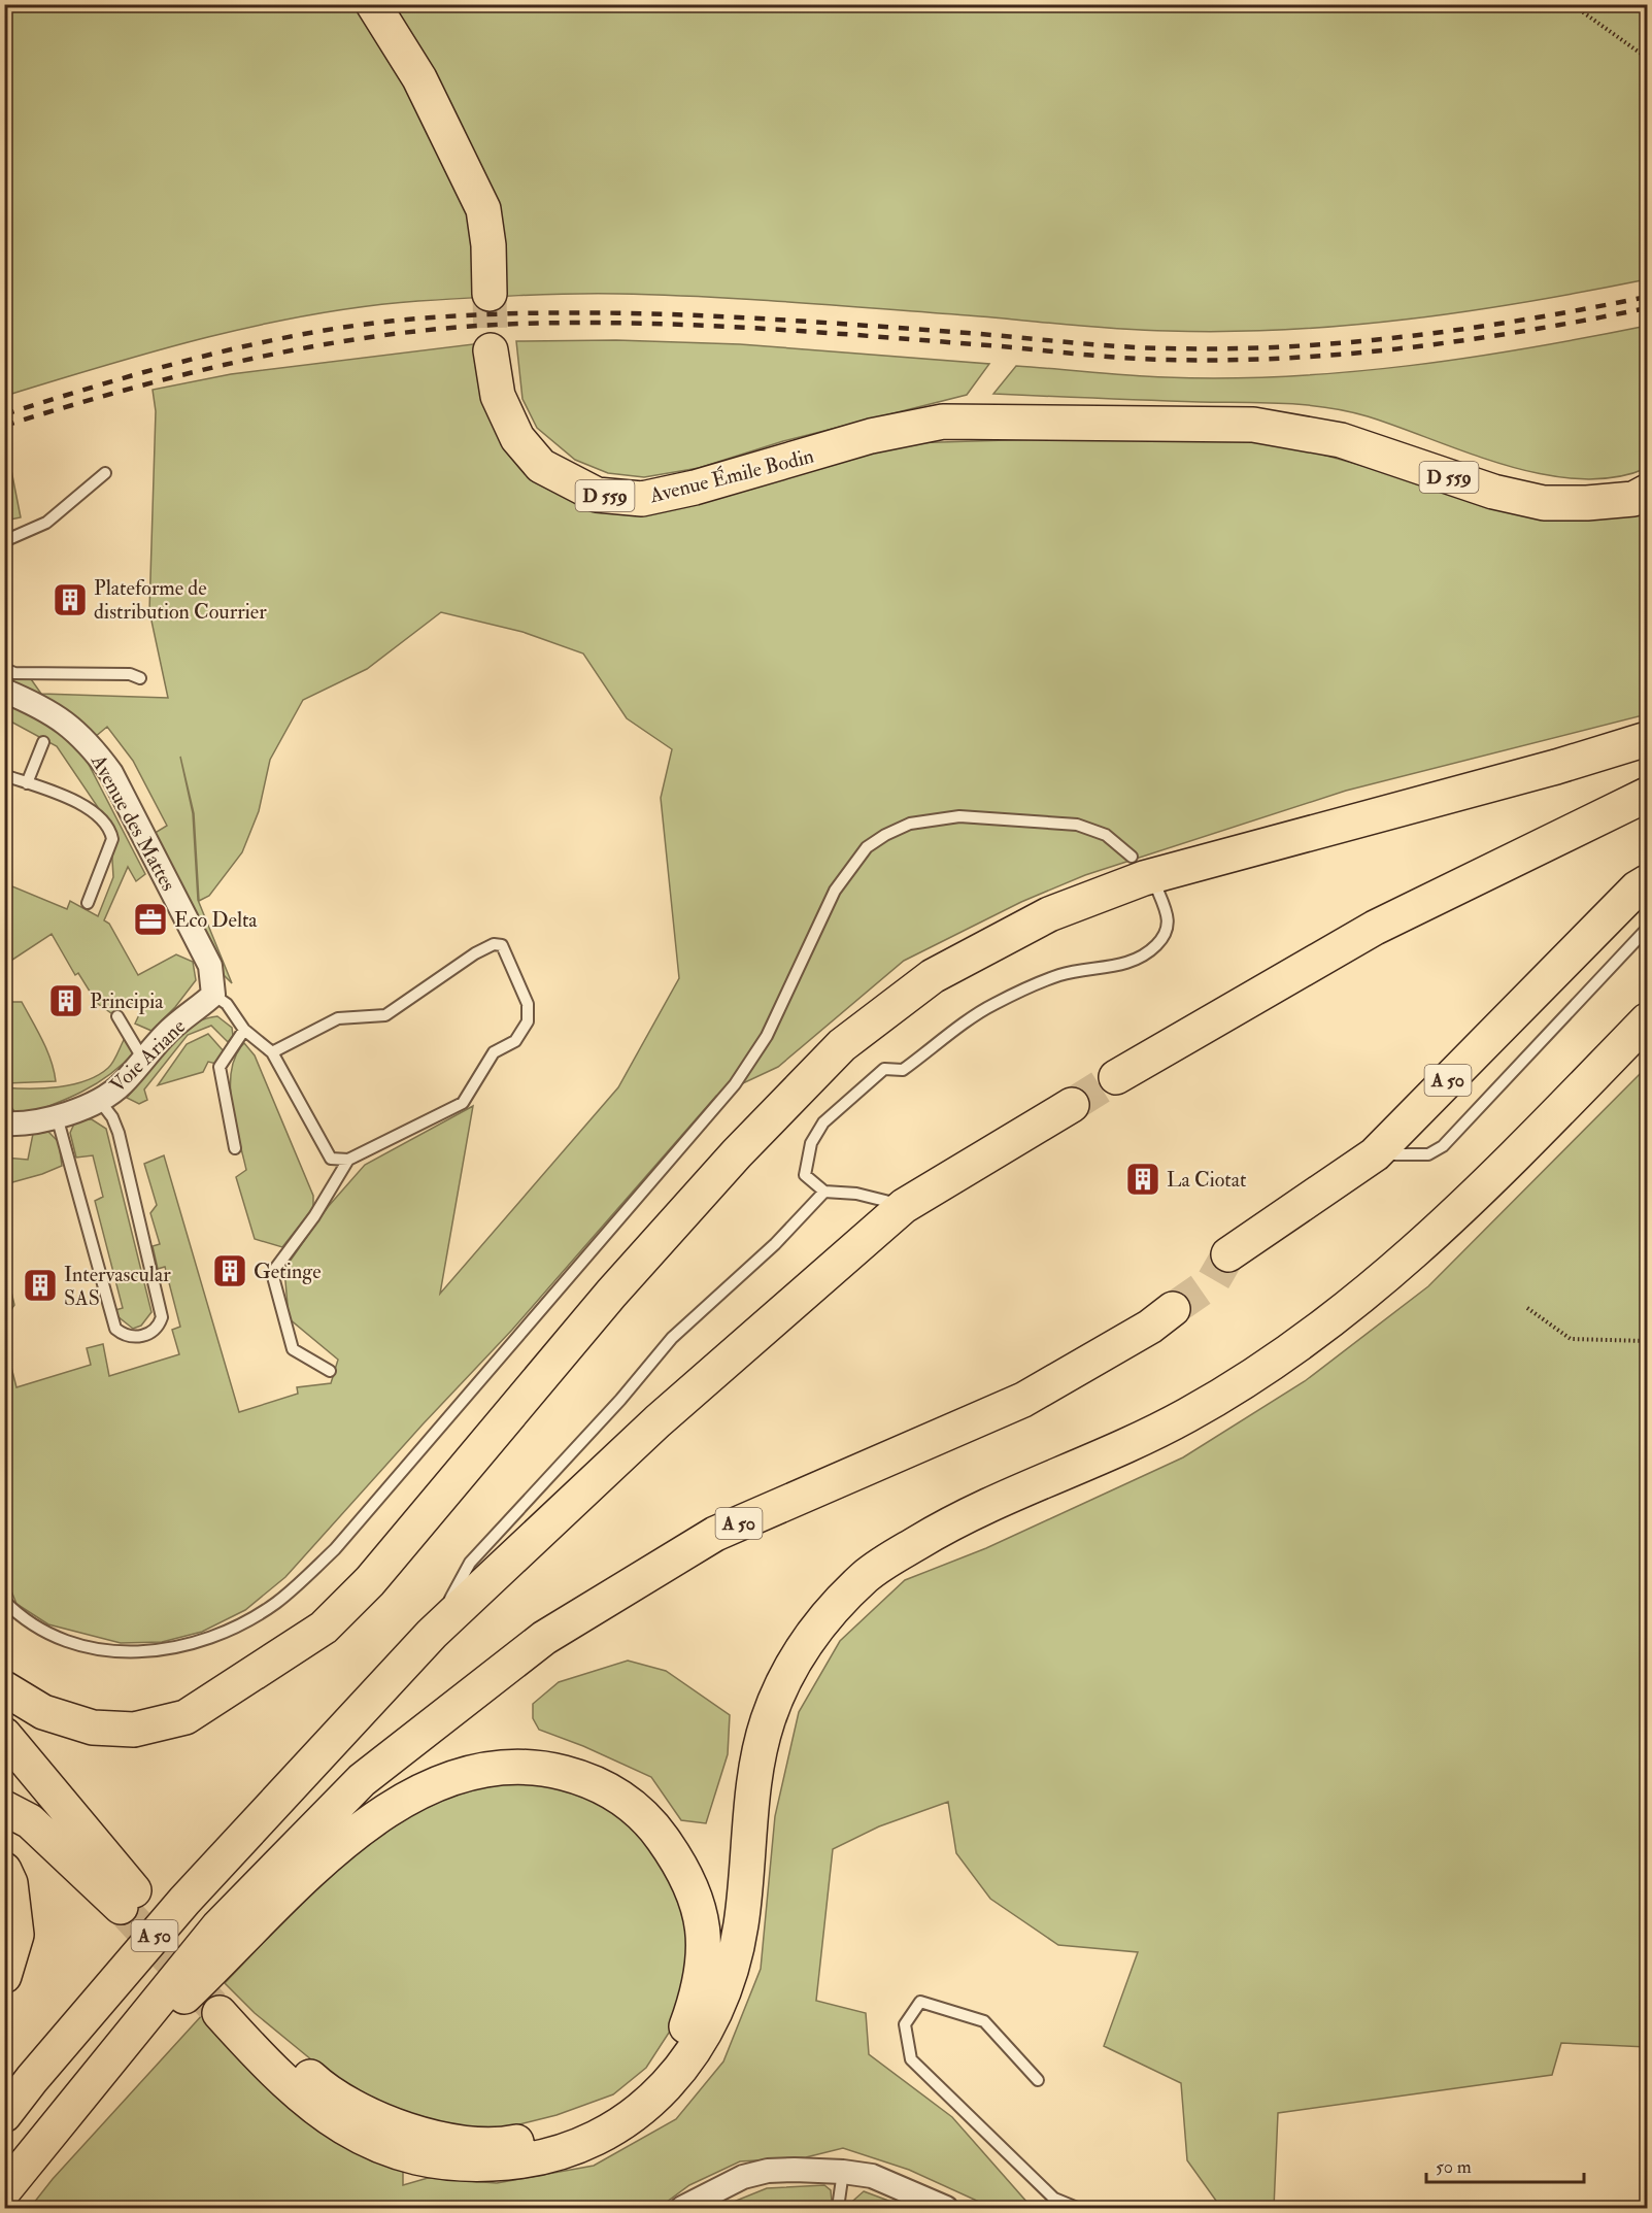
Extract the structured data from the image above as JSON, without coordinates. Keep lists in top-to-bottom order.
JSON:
{
  "streets": {
    "main road": ["Avenue Émile Bodin", "D 559", "A 50"],
    "street": ["Avenue des Mattes", "Voie Ariane"]
  },
  "crossings": [
    ["Avenue des Mattes", "Voie Ariane"]
  ],
  "places": {
    "building": [
      "Plateforme de distribution Courrier",
      "Principia",
      "La Ciotat",
      "Getinge",
      "Intervascular SAS"
    ],
    "office": ["Eco Delta"]
  },
  "scale_bar": "50 m"
}
